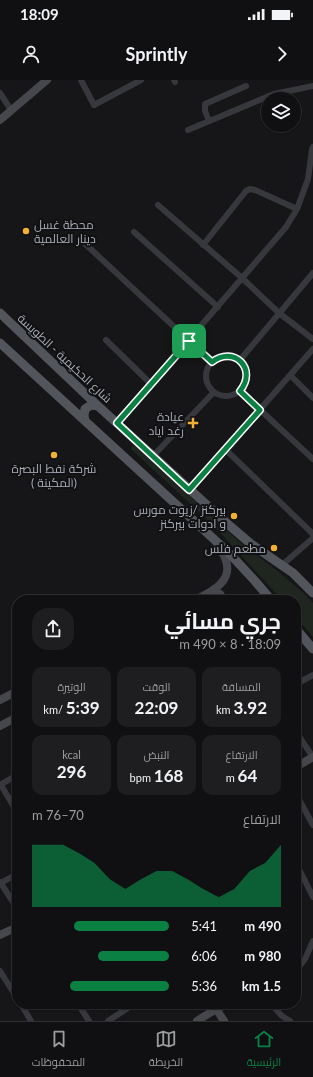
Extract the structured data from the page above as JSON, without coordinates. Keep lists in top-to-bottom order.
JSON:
{
  "streets": {
    "main road": ["شارع الحكيمية - الطويسة"]
  },
  "places": {
    "other": [
      "محطة غسل دينار العالمية",
      "شركة نفط البصرة ( المكينة)",
      "بيركنز /زيوت مورس و ادوات بيركنز",
      "مطعم فلس"
    ],
    "health": ["عيادة رغد اياد"]
  },
  "page": {
    "status": "18:09",
    "header": "Sprintly",
    "heading": ["جري مسائي", "18:09 · 8 × 490 m"],
    "stats": [
      ["المسافة", "3.92 km"],
      ["الوقت", "22:09"],
      ["الوتيرة", "5:39 /km"],
      ["الارتفاع", "64 m"],
      ["النبض", "168 bpm"],
      ["kcal", "296"]
    ],
    "chart": ["الارتفاع", "70–76 m"],
    "list": [
      {
        "name": "490 m",
        "note": "5:41"
      },
      {
        "name": "980 m",
        "note": "6:06"
      },
      {
        "name": "1.5 km",
        "note": "5:36"
      }
    ],
    "tabs": ["الرئيسية", "الخريطة", "المحفوظات"]
  }
}
